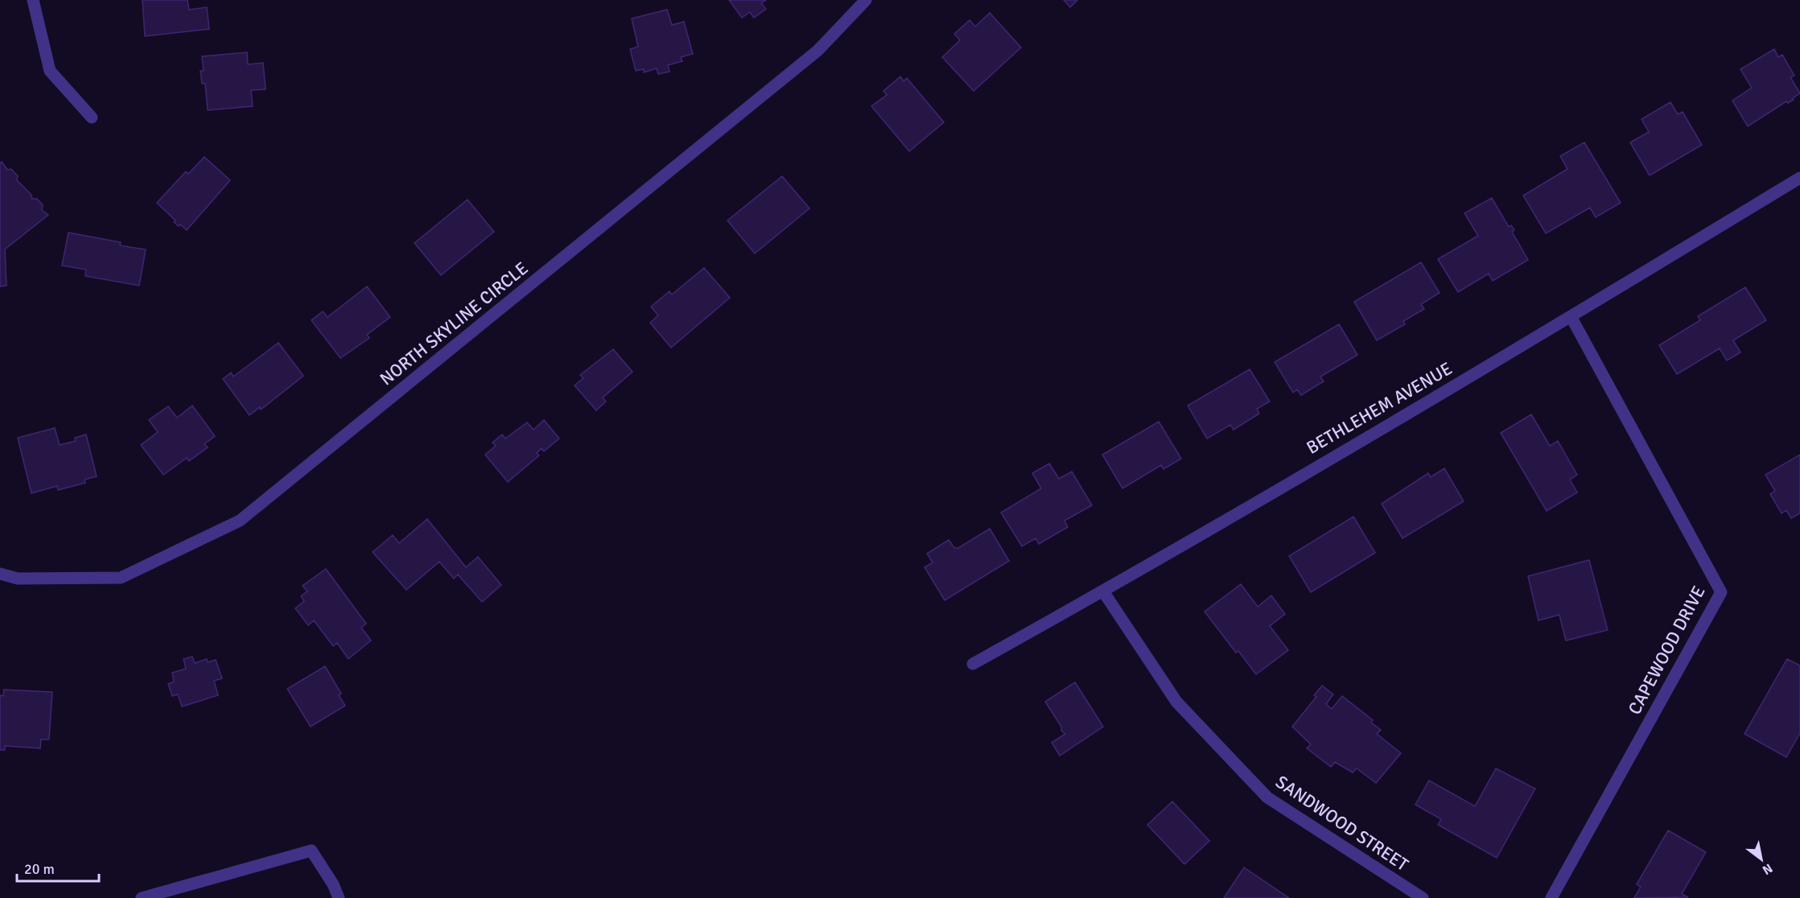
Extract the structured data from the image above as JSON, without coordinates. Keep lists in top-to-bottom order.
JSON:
{
  "streets": {
    "street": [
      "NORTH SKYLINE CIRCLE",
      "BETHLEHEM AVENUE",
      "CAPEWOOD DRIVE",
      "SANDWOOD STREET"
    ]
  },
  "crossings": [
    ["BETHLEHEM AVENUE", "CAPEWOOD DRIVE"],
    ["BETHLEHEM AVENUE", "SANDWOOD STREET"]
  ],
  "scale_bar": "20 m",
  "north": "bottom right"
}
